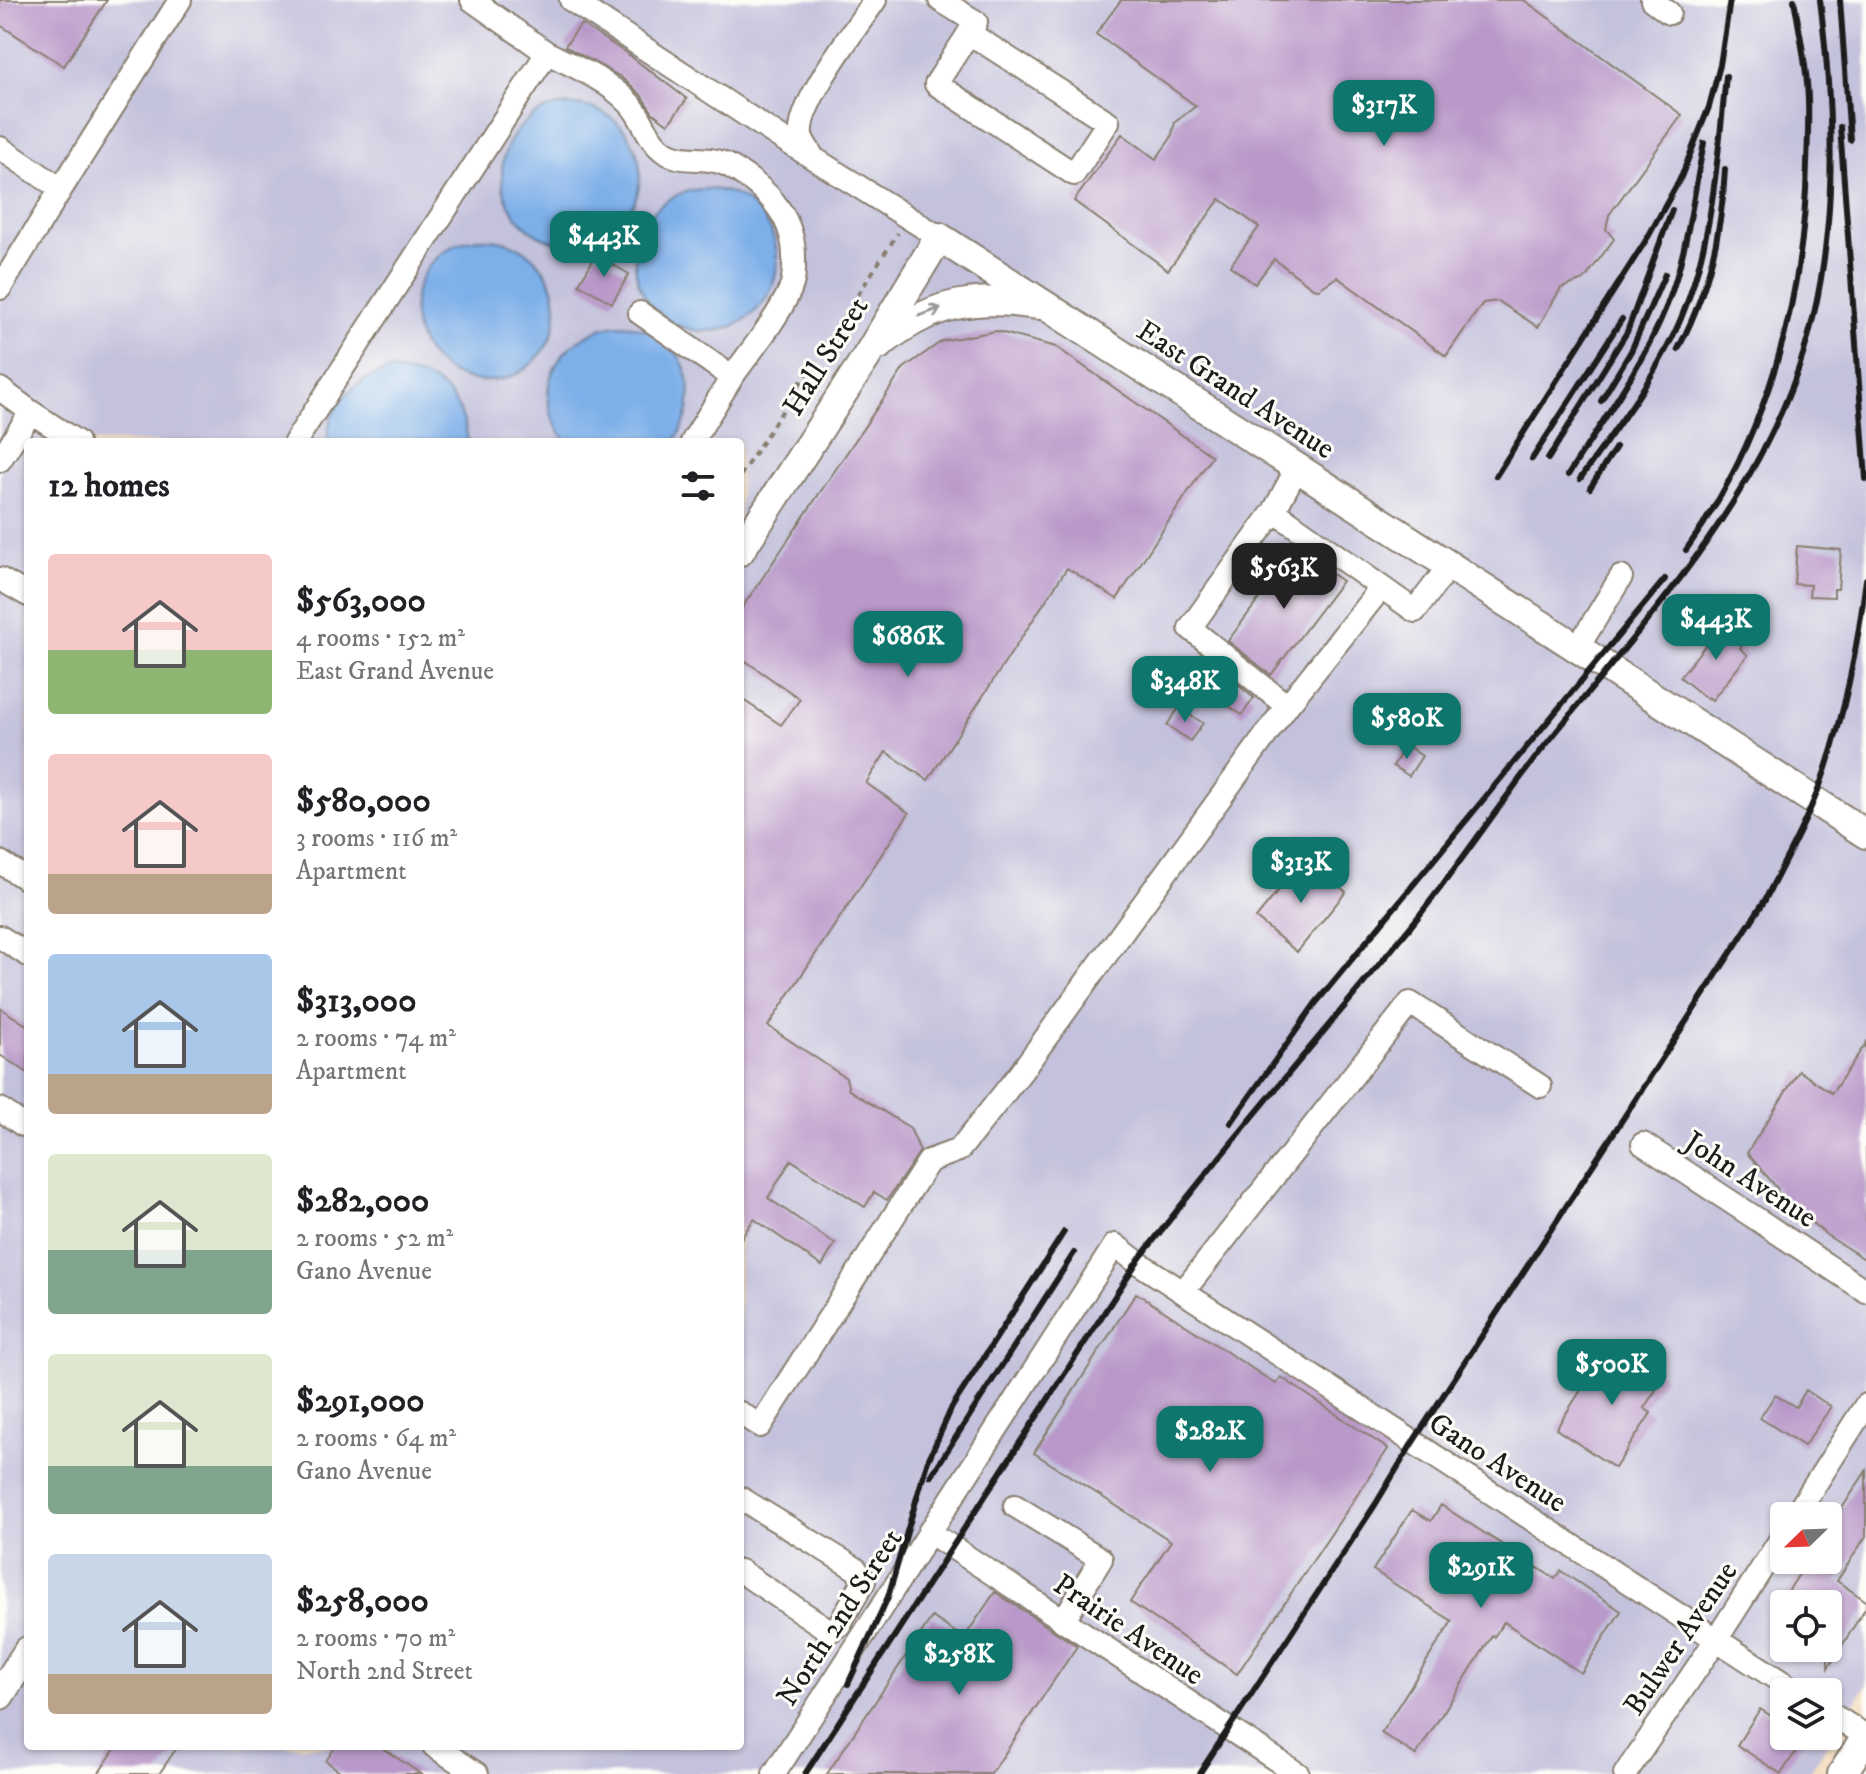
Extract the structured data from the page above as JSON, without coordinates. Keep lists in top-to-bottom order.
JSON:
{
  "streets": {
    "main road": ["Hall Street", "East Grand Avenue"],
    "street": [
      "John Avenue",
      "Gano Avenue",
      "North 2nd Street",
      "Prairie Avenue",
      "Bulwer Avenue"
    ]
  },
  "crossings": [
    ["Hall Street", "East Grand Avenue"],
    ["Gano Avenue", "North 2nd Street"],
    ["Gano Avenue", "Prairie Avenue"],
    ["Gano Avenue", "Bulwer Avenue"],
    ["North 2nd Street", "Prairie Avenue"]
  ],
  "north": "bottom left",
  "page": {
    "price": [
      "$317K",
      "$443K",
      "$563K",
      "$443K",
      "$686K",
      "$348K",
      "$580K",
      "$313K",
      "$500K",
      "$282K",
      "$291K",
      "$258K"
    ],
    "heading": "12 homes",
    "list": [
      {
        "name": "$563,000",
        "note": "4 rooms · 152 m² · East Grand Avenue"
      },
      {
        "name": "$580,000",
        "note": "3 rooms · 116 m² · Apartment"
      },
      {
        "name": "$313,000",
        "note": "2 rooms · 74 m² · Apartment"
      },
      {
        "name": "$282,000",
        "note": "2 rooms · 52 m² · Gano Avenue"
      },
      {
        "name": "$291,000",
        "note": "2 rooms · 64 m² · Gano Avenue"
      },
      {
        "name": "$258,000",
        "note": "2 rooms · 70 m² · North 2nd Street"
      }
    ]
  }
}
